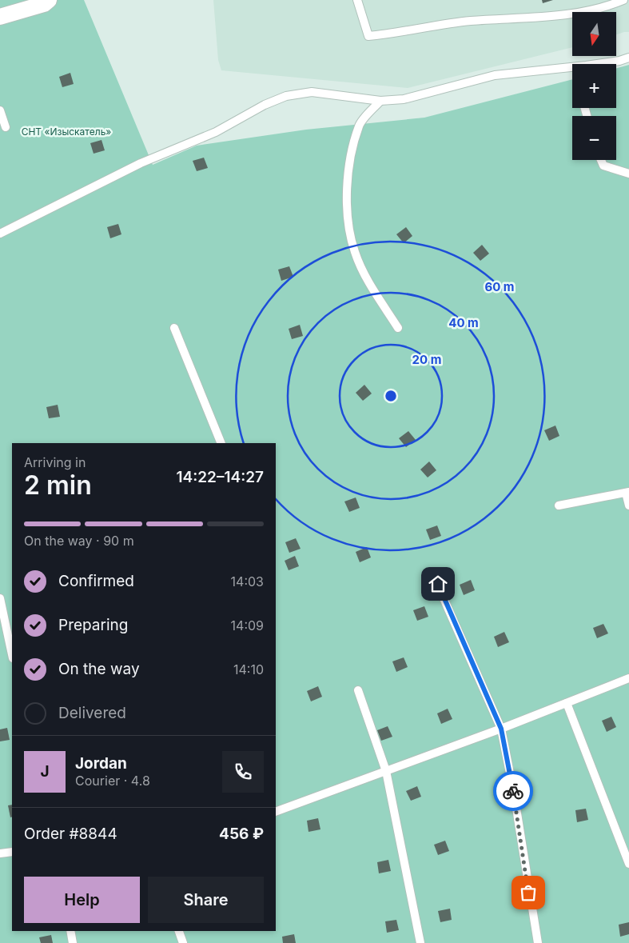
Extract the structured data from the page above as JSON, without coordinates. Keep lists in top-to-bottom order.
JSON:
{
  "parks": ["СНТ «Изыскатель»"],
  "north": "bottom",
  "page": {
    "map_buttons": ["+", "−"],
    "heading": ["2 min", "Arriving in", "14:22–14:27"],
    "panel": [
      "Jordan",
      "Courier · 4.8",
      "Order #8844",
      "456 ₽"
    ],
    "bar": "On the way · 90 m",
    "list": [
      ["Confirmed", "14:03"],
      ["Preparing", "14:09"],
      ["On the way", "14:10"],
      "Delivered"
    ],
    "round": "J",
    "buttons": ["Help", "Share"]
  },
  "rings": ["60 m", "40 m", "20 m"]
}
